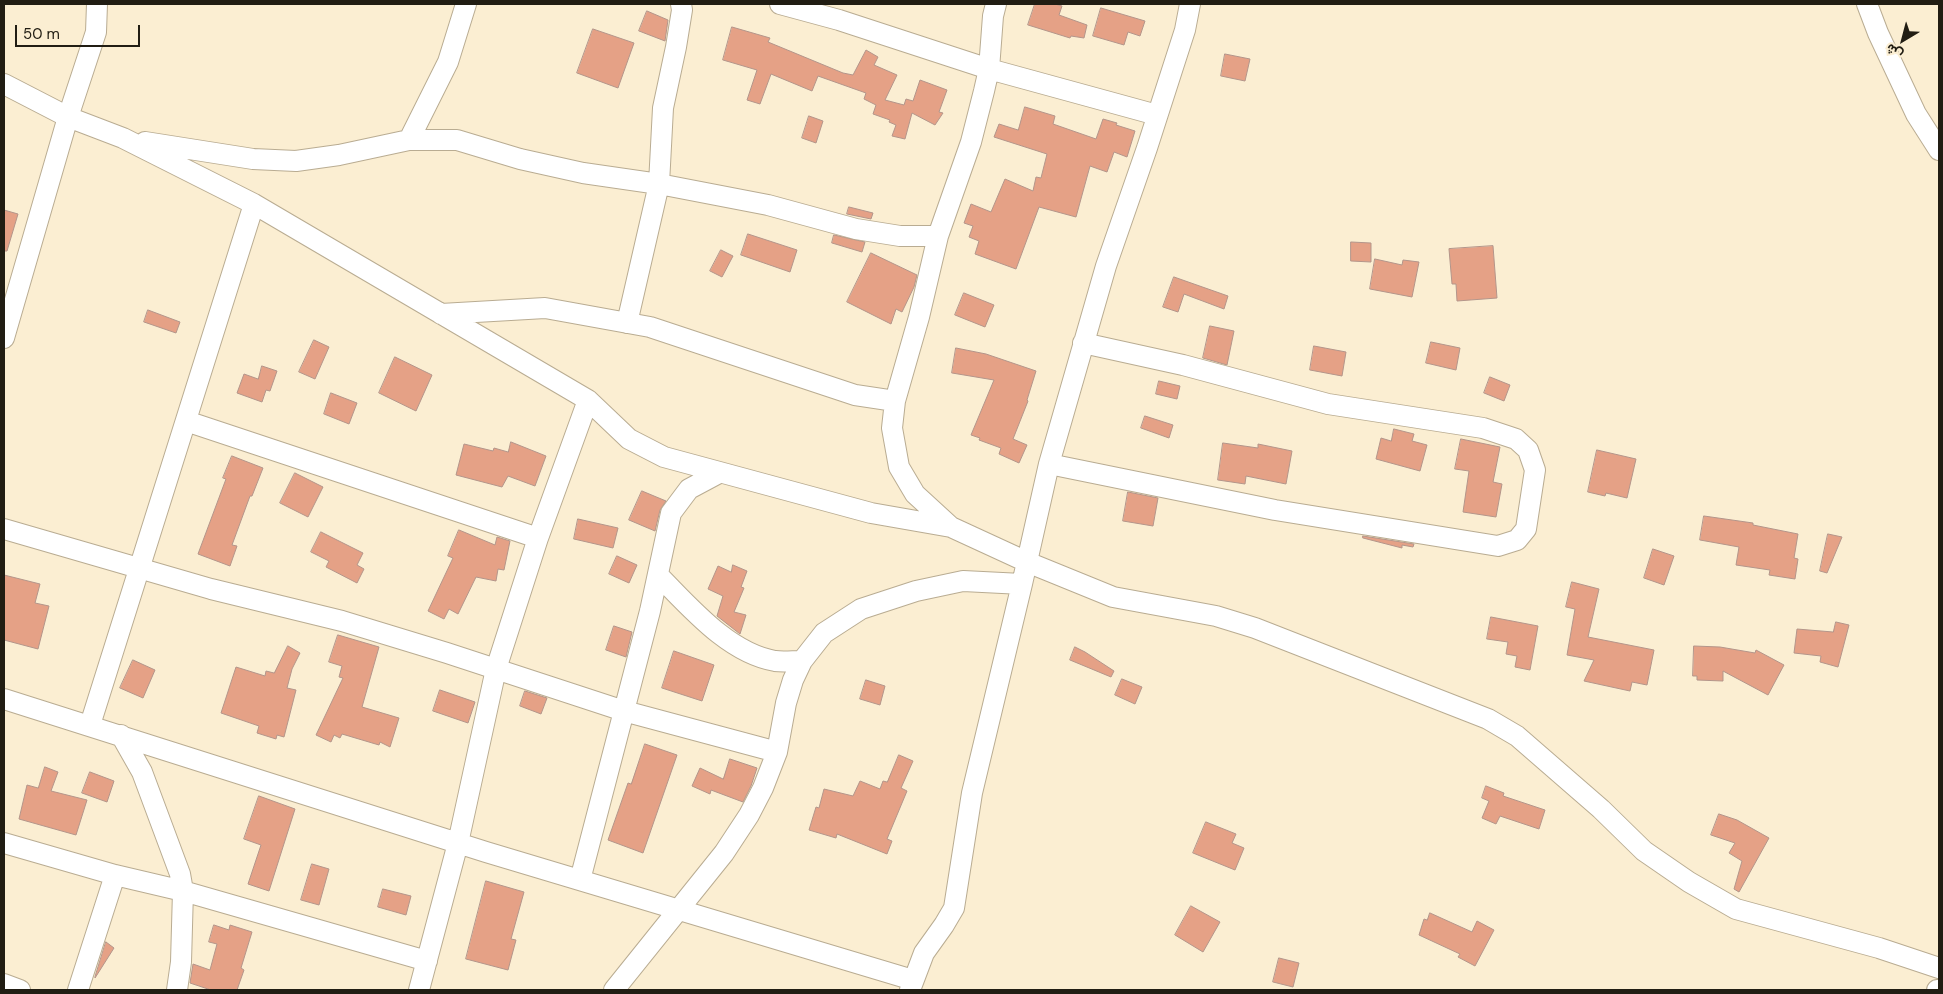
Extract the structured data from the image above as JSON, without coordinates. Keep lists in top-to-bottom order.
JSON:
{
  "scale_bar": "50 m",
  "north": "bottom left"
}
